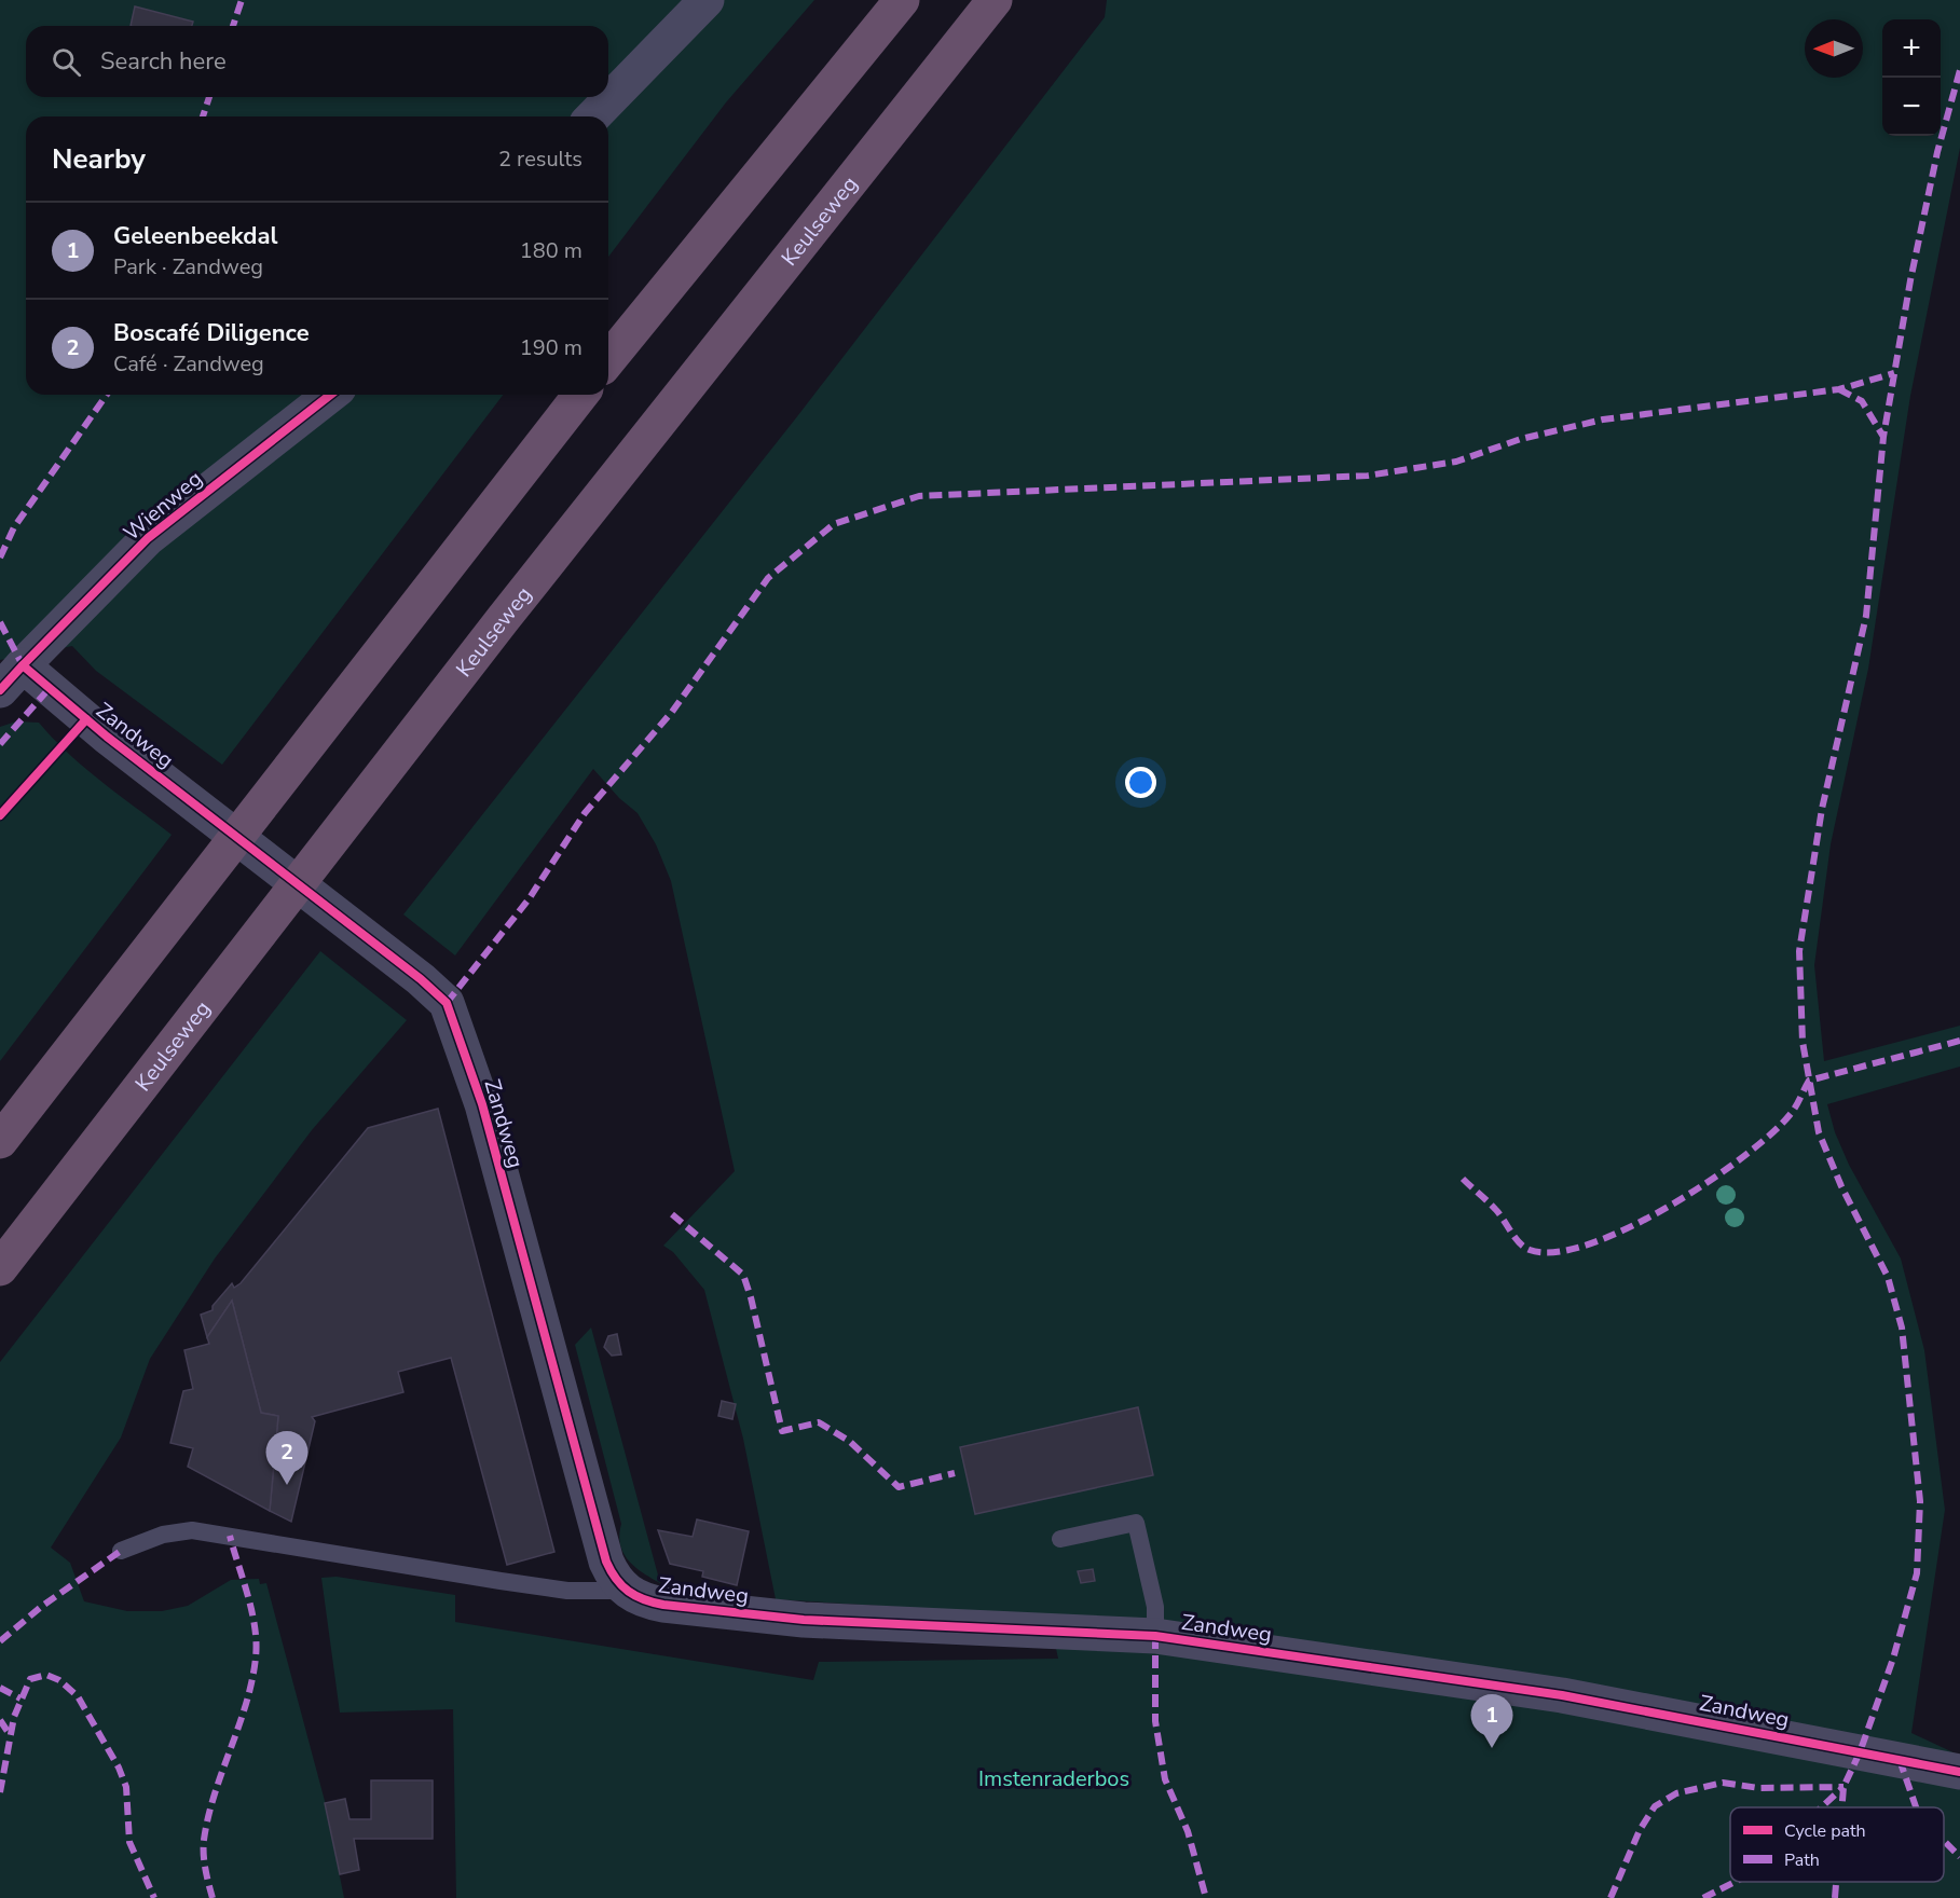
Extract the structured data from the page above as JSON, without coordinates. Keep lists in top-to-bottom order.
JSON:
{
  "streets": {
    "highway": ["Keulseweg"],
    "street": ["Wienweg", "Zandweg"]
  },
  "crossings": [
    ["Wienweg", "Zandweg"]
  ],
  "parks": ["Imstenraderbos"],
  "legend": ["Cycle path", "Path"],
  "north": "left",
  "page": {
    "map_buttons": ["+", "−"],
    "search": "Search here",
    "heading": ["Nearby", "2 results"],
    "list": [
      {
        "mark": "1",
        "name": "Geleenbeekdal",
        "note": "Park · Zandweg",
        "value": "180 m"
      },
      {
        "mark": "2",
        "name": "Boscafé Diligence",
        "note": "Café · Zandweg",
        "value": "190 m"
      }
    ],
    "pins": ["2", "1"]
  }
}
